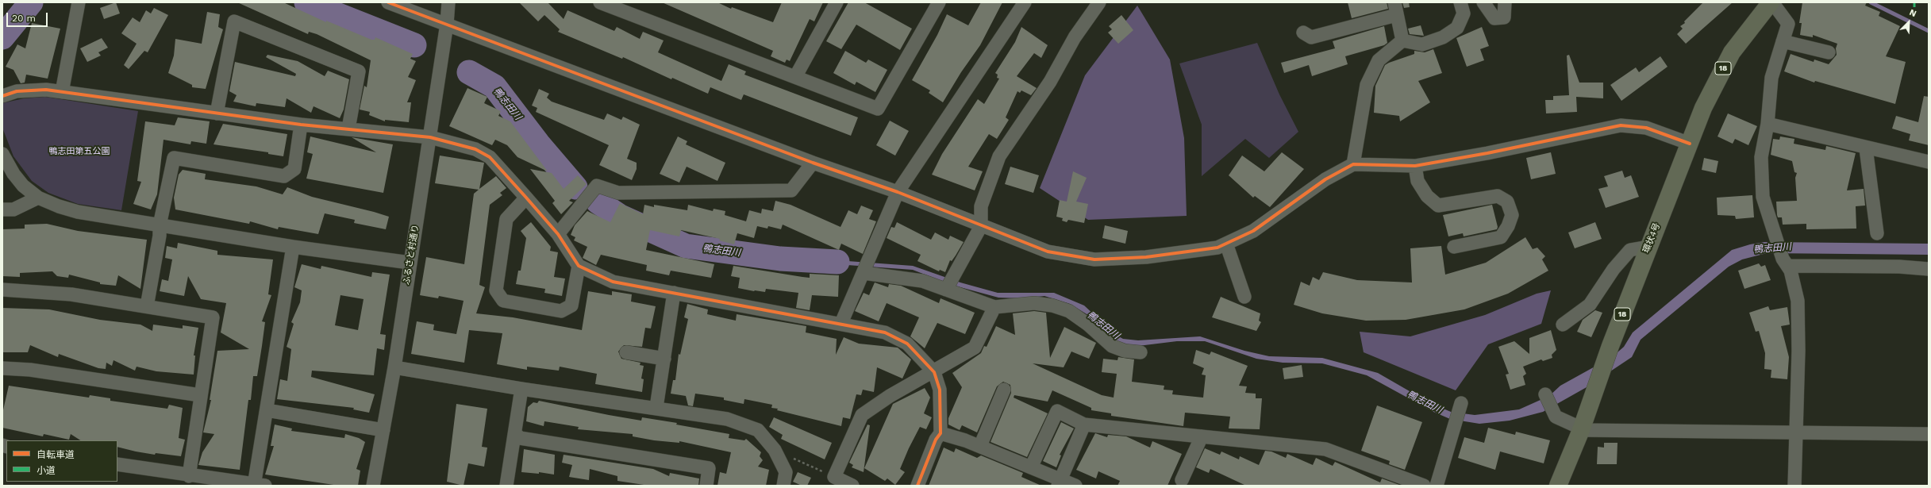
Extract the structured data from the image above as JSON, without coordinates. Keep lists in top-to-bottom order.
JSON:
{
  "streets": {
    "main road": ["18", "環状4号"],
    "street": ["ふるさと村通り"]
  },
  "water": ["鴨志田川"],
  "parks": ["鴨志田第五公園"],
  "legend": ["自転車道", "小道"],
  "scale_bar": "20 m",
  "north": "top right"
}
